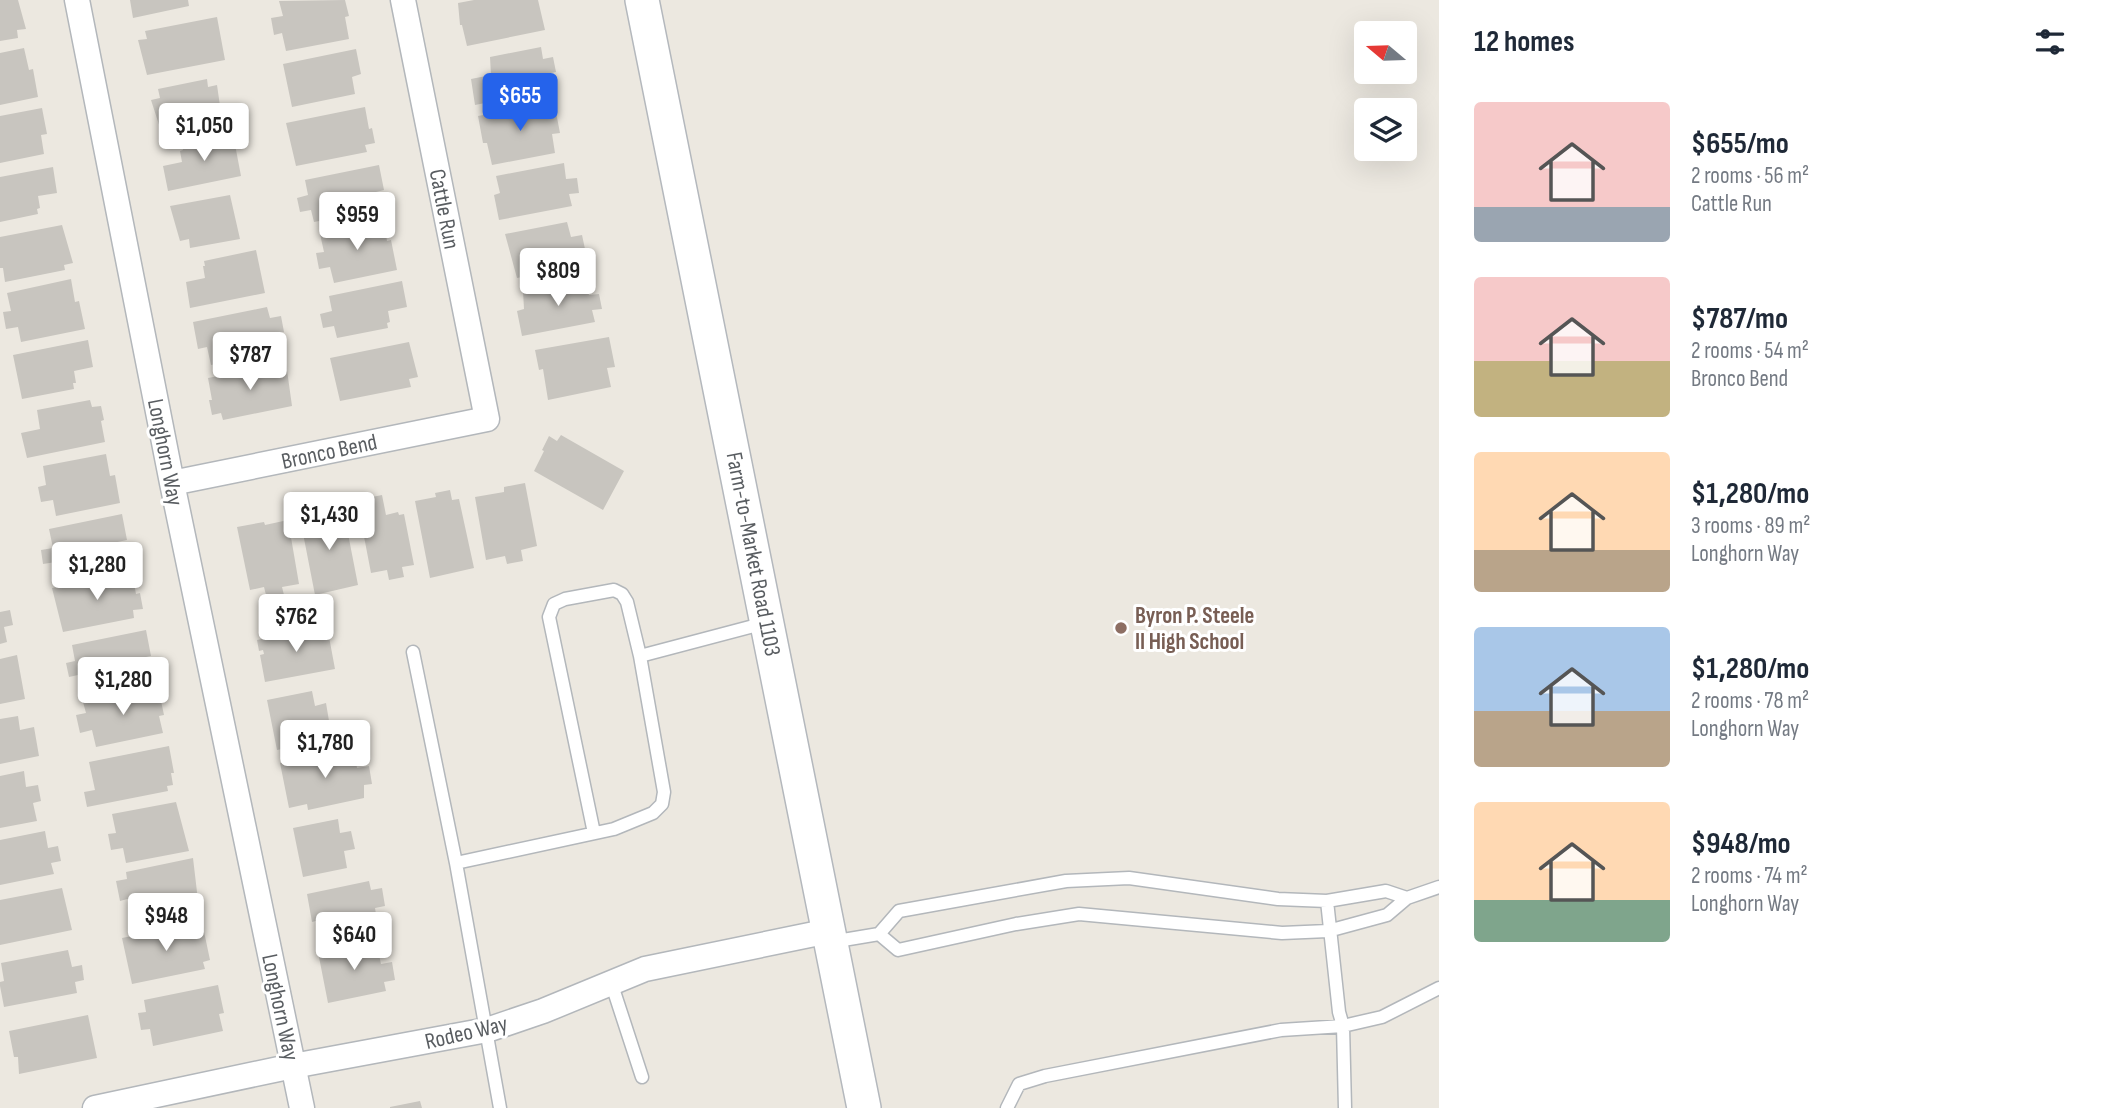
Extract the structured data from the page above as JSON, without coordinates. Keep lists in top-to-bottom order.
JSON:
{
  "streets": {
    "main road": ["Farm-to-Market Road 1103"],
    "street": [
      "Cattle Run",
      "Bronco Bend",
      "Longhorn Way",
      "Rodeo Way"
    ]
  },
  "crossings": [
    ["Cattle Run", "Bronco Bend"],
    ["Bronco Bend", "Longhorn Way"],
    ["Longhorn Way", "Rodeo Way"],
    ["Farm-to-Market Road 1103", "Rodeo Way"]
  ],
  "places": ["Byron P. Steele II High School"],
  "north": "left",
  "page": {
    "heading": "12 homes",
    "price": [
      "$655",
      "$1,050",
      "$959",
      "$809",
      "$787",
      "$1,430",
      "$1,280",
      "$762",
      "$1,280",
      "$1,780",
      "$948",
      "$640"
    ],
    "list": [
      {
        "name": "$655/mo",
        "note": "2 rooms · 56 m² · Cattle Run"
      },
      {
        "name": "$787/mo",
        "note": "2 rooms · 54 m² · Bronco Bend"
      },
      {
        "name": "$1,280/mo",
        "note": "3 rooms · 89 m² · Longhorn Way"
      },
      {
        "name": "$1,280/mo",
        "note": "2 rooms · 78 m² · Longhorn Way"
      },
      {
        "name": "$948/mo",
        "note": "2 rooms · 74 m² · Longhorn Way"
      }
    ]
  }
}
